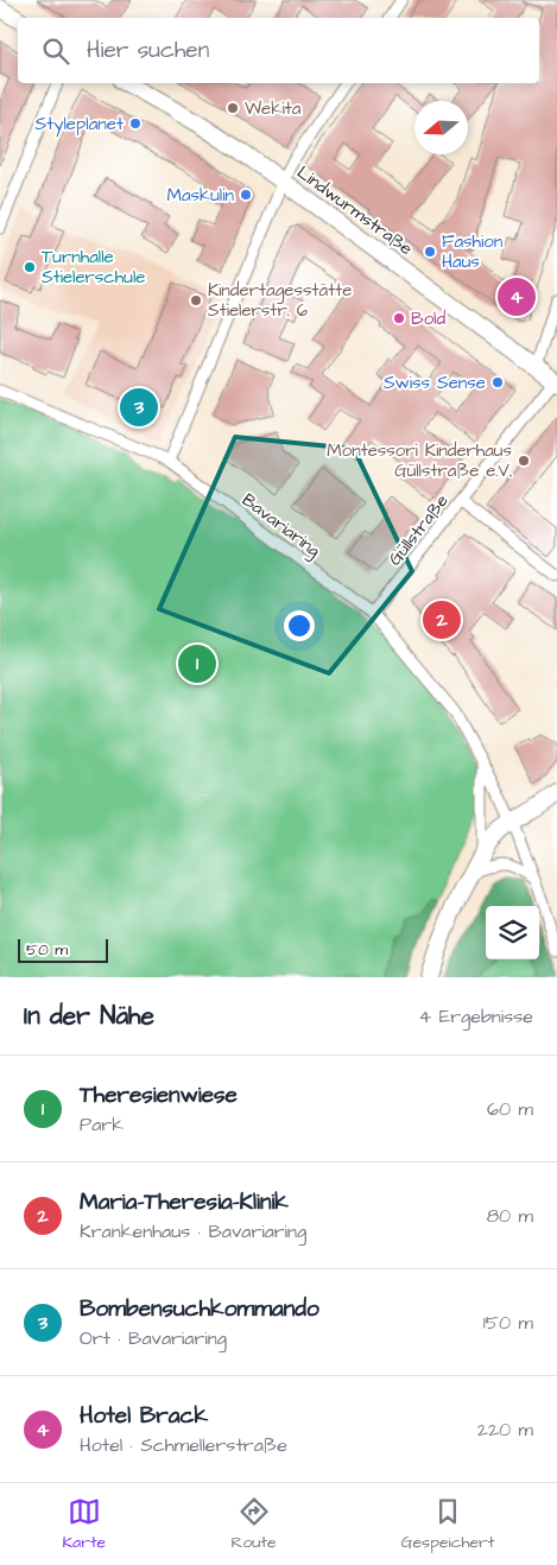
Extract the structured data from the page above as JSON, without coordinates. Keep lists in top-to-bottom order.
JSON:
{
  "streets": {
    "main road": ["Lindwurmstraße"],
    "street": ["Bavariaring", "Güllstraße"]
  },
  "crossings": [
    ["Lindwurmstraße", "Güllstraße"],
    ["Bavariaring", "Güllstraße"]
  ],
  "places": [
    "Wekita",
    "Styleplanet",
    "Maskulin",
    "Fashion Haus",
    "Turnhalle Stielerschule",
    "Kindertagesstätte Stielerstr. 6",
    "Bold",
    "Swiss Sense",
    "Montessori Kinderhaus Güllstraße e.V."
  ],
  "scale_bar": "50 m",
  "north": "left",
  "page": {
    "search": "Hier suchen",
    "pins": [
      "4",
      "3",
      "2",
      "1"
    ],
    "scale": "50 m",
    "heading": ["In der Nähe", "4 Ergebnisse"],
    "list": [
      {
        "mark": "1",
        "name": "Theresienwiese",
        "note": "Park",
        "value": "60 m"
      },
      {
        "mark": "2",
        "name": "Maria-Theresia-Klinik",
        "note": "Krankenhaus · Bavariaring",
        "value": "80 m"
      },
      {
        "mark": "3",
        "name": "Bombensuchkommando",
        "note": "Ort · Bavariaring",
        "value": "150 m"
      },
      {
        "mark": "4",
        "name": "Hotel Brack",
        "note": "Hotel · Schmellerstraße",
        "value": "220 m"
      }
    ],
    "nav": ["Karte", "Route", "Gespeichert"]
  }
}
